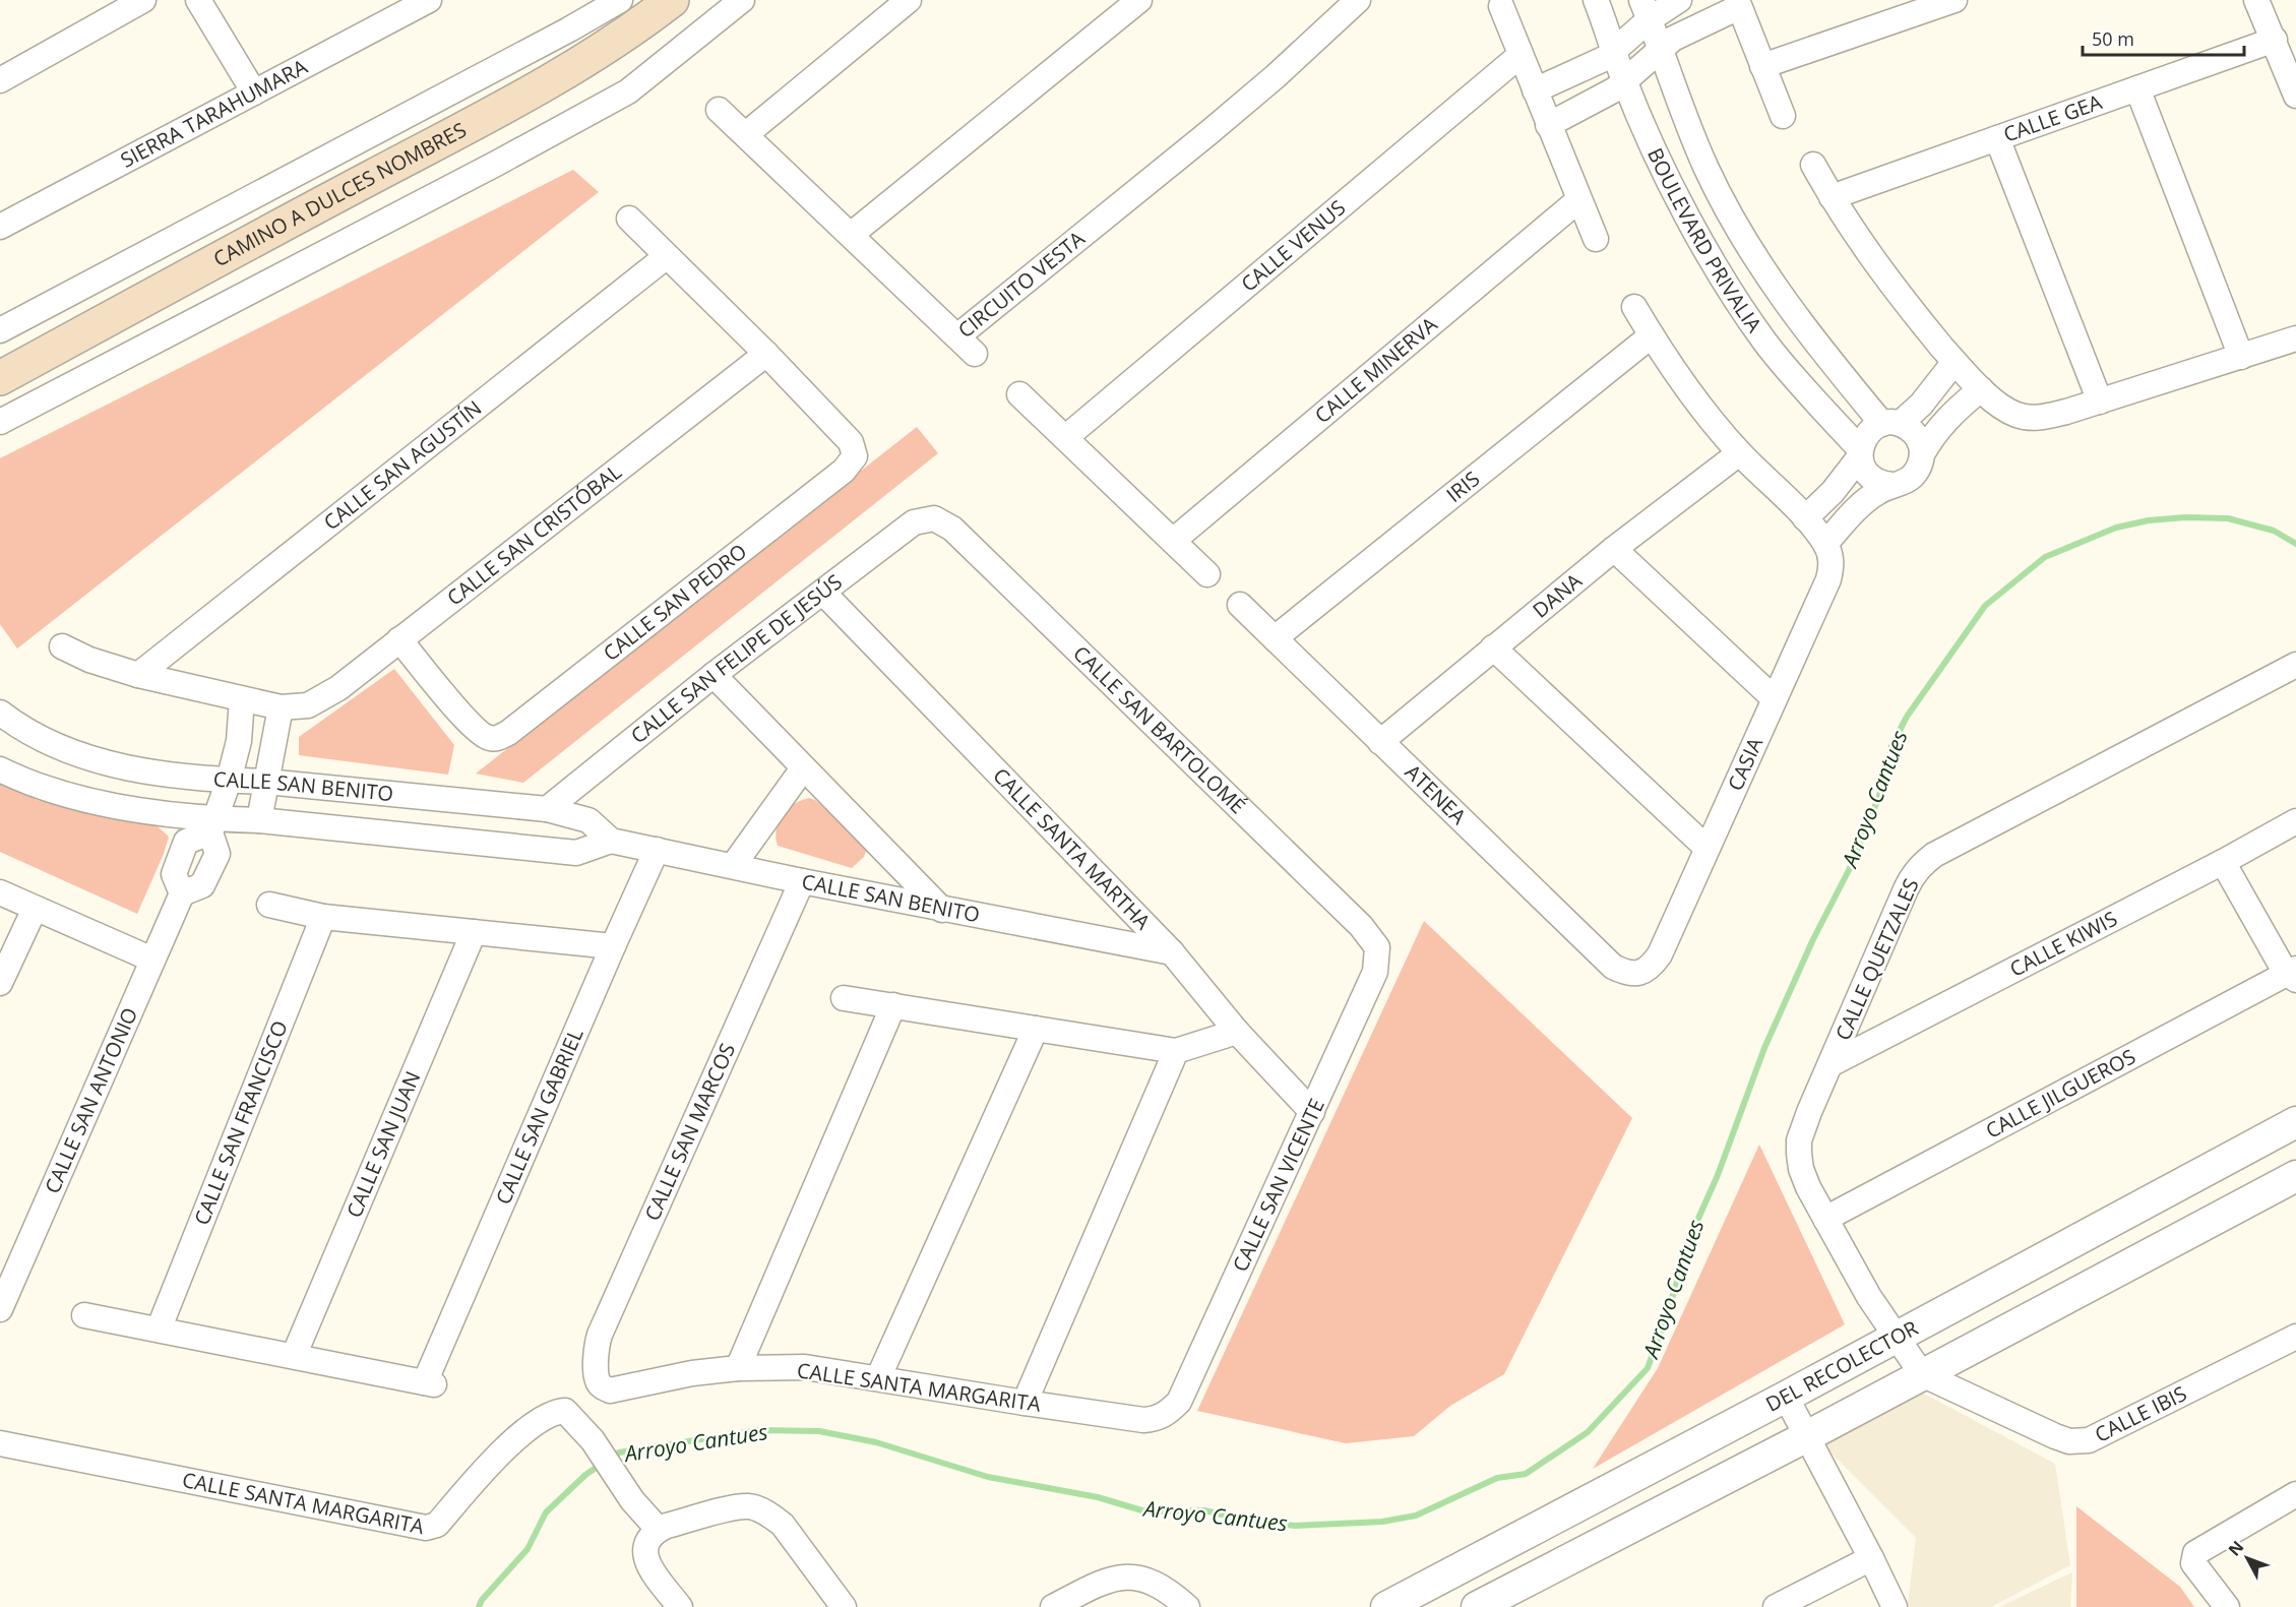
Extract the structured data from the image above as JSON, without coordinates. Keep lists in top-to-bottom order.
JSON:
{
  "streets": {
    "main road": ["CAMINO A DULCES NOMBRES"],
    "street": [
      "SIERRA TARAHUMARA",
      "CALLE GEA",
      "BOULEVARD PRIVALIA",
      "CALLE VENUS",
      "CIRCUITO VESTA",
      "CALLE MINERVA",
      "CALLE SAN AGUSTÍN",
      "IRIS",
      "CALLE SAN CRISTÓBAL",
      "DANA",
      "CALLE SAN PEDRO",
      "CALLE SAN FELIPE DE JESÚS",
      "CALLE SAN BARTOLOMÉ",
      "CASIA",
      "CALLE SAN BENITO",
      "ATENEA",
      "CALLE SANTA MARTHA",
      "CALLE KIWIS",
      "CALLE QUETZALES",
      "CALLE JILGUEROS",
      "CALLE SAN ANTONIO",
      "CALLE SAN GABRIEL",
      "CALLE SAN FRANCISCO",
      "CALLE SAN MARCOS",
      "CALLE SAN JUAN",
      "CALLE SAN VICENTE",
      "DEL RECOLECTOR",
      "CALLE SANTA MARGARITA",
      "CALLE IBIS"
    ]
  },
  "crossings": [
    ["IRIS", "ATENEA"],
    ["CALLE SAN CRISTÓBAL", "CALLE SAN PEDRO"],
    ["DANA", "ATENEA"],
    ["CALLE SAN FELIPE DE JESÚS", "CALLE SAN BARTOLOMÉ"],
    ["CALLE SAN FELIPE DE JESÚS", "CALLE SAN BENITO"],
    ["CALLE SAN FELIPE DE JESÚS", "CALLE SANTA MARTHA"],
    ["CALLE SAN BARTOLOMÉ", "CALLE SAN VICENTE"],
    ["CASIA", "ATENEA"],
    ["CALLE SAN BENITO", "CALLE SANTA MARTHA"],
    ["CALLE SAN BENITO", "CALLE SAN ANTONIO"],
    ["CALLE SAN BENITO", "CALLE SAN GABRIEL"],
    ["CALLE SAN BENITO", "CALLE SAN MARCOS"],
    ["CALLE SANTA MARTHA", "CALLE SAN VICENTE"],
    ["CALLE KIWIS", "CALLE QUETZALES"],
    ["CALLE QUETZALES", "CALLE JILGUEROS"],
    ["CALLE QUETZALES", "DEL RECOLECTOR"],
    ["CALLE SAN GABRIEL", "CALLE SAN JUAN"],
    ["CALLE SAN MARCOS", "CALLE SANTA MARGARITA"],
    ["CALLE SAN VICENTE", "CALLE SANTA MARGARITA"]
  ],
  "water": ["Arroyo Cantues"],
  "scale_bar": "50 m",
  "north": "top left"
}
